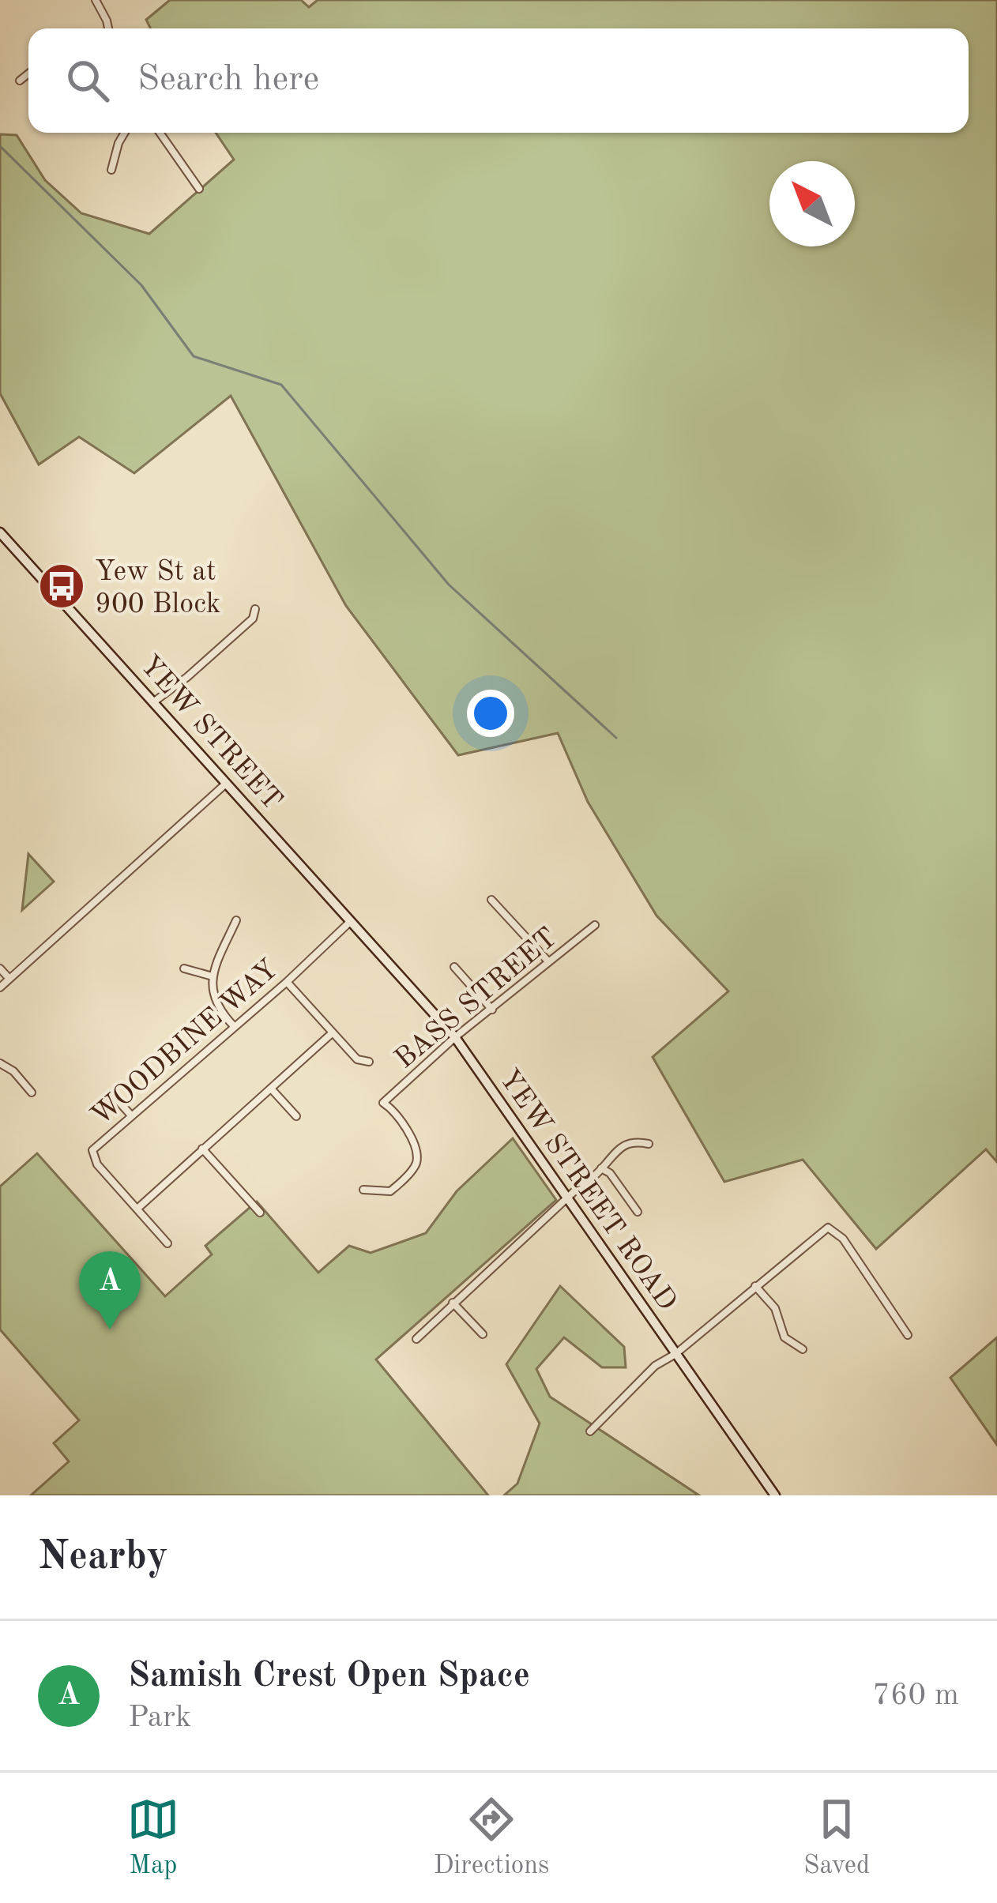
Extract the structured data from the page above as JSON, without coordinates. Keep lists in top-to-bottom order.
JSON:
{
  "streets": {
    "street": [
      "YEW STREET",
      "BASS STREET",
      "WOODBINE WAY",
      "YEW STREET ROAD"
    ]
  },
  "crossings": [
    ["YEW STREET", "WOODBINE WAY"],
    ["YEW STREET", "YEW STREET ROAD"],
    ["BASS STREET", "YEW STREET ROAD"],
    ["WOODBINE WAY", "YEW STREET ROAD"]
  ],
  "places": {
    "bus stop": ["Yew St at 900 Block"]
  },
  "north": "top left",
  "page": {
    "search": "Search here",
    "pins": "A",
    "heading": "Nearby",
    "list": [
      {
        "mark": "A",
        "name": "Samish Crest Open Space",
        "note": "Park",
        "value": "760 m"
      }
    ],
    "nav": ["Map", "Directions", "Saved"]
  }
}
